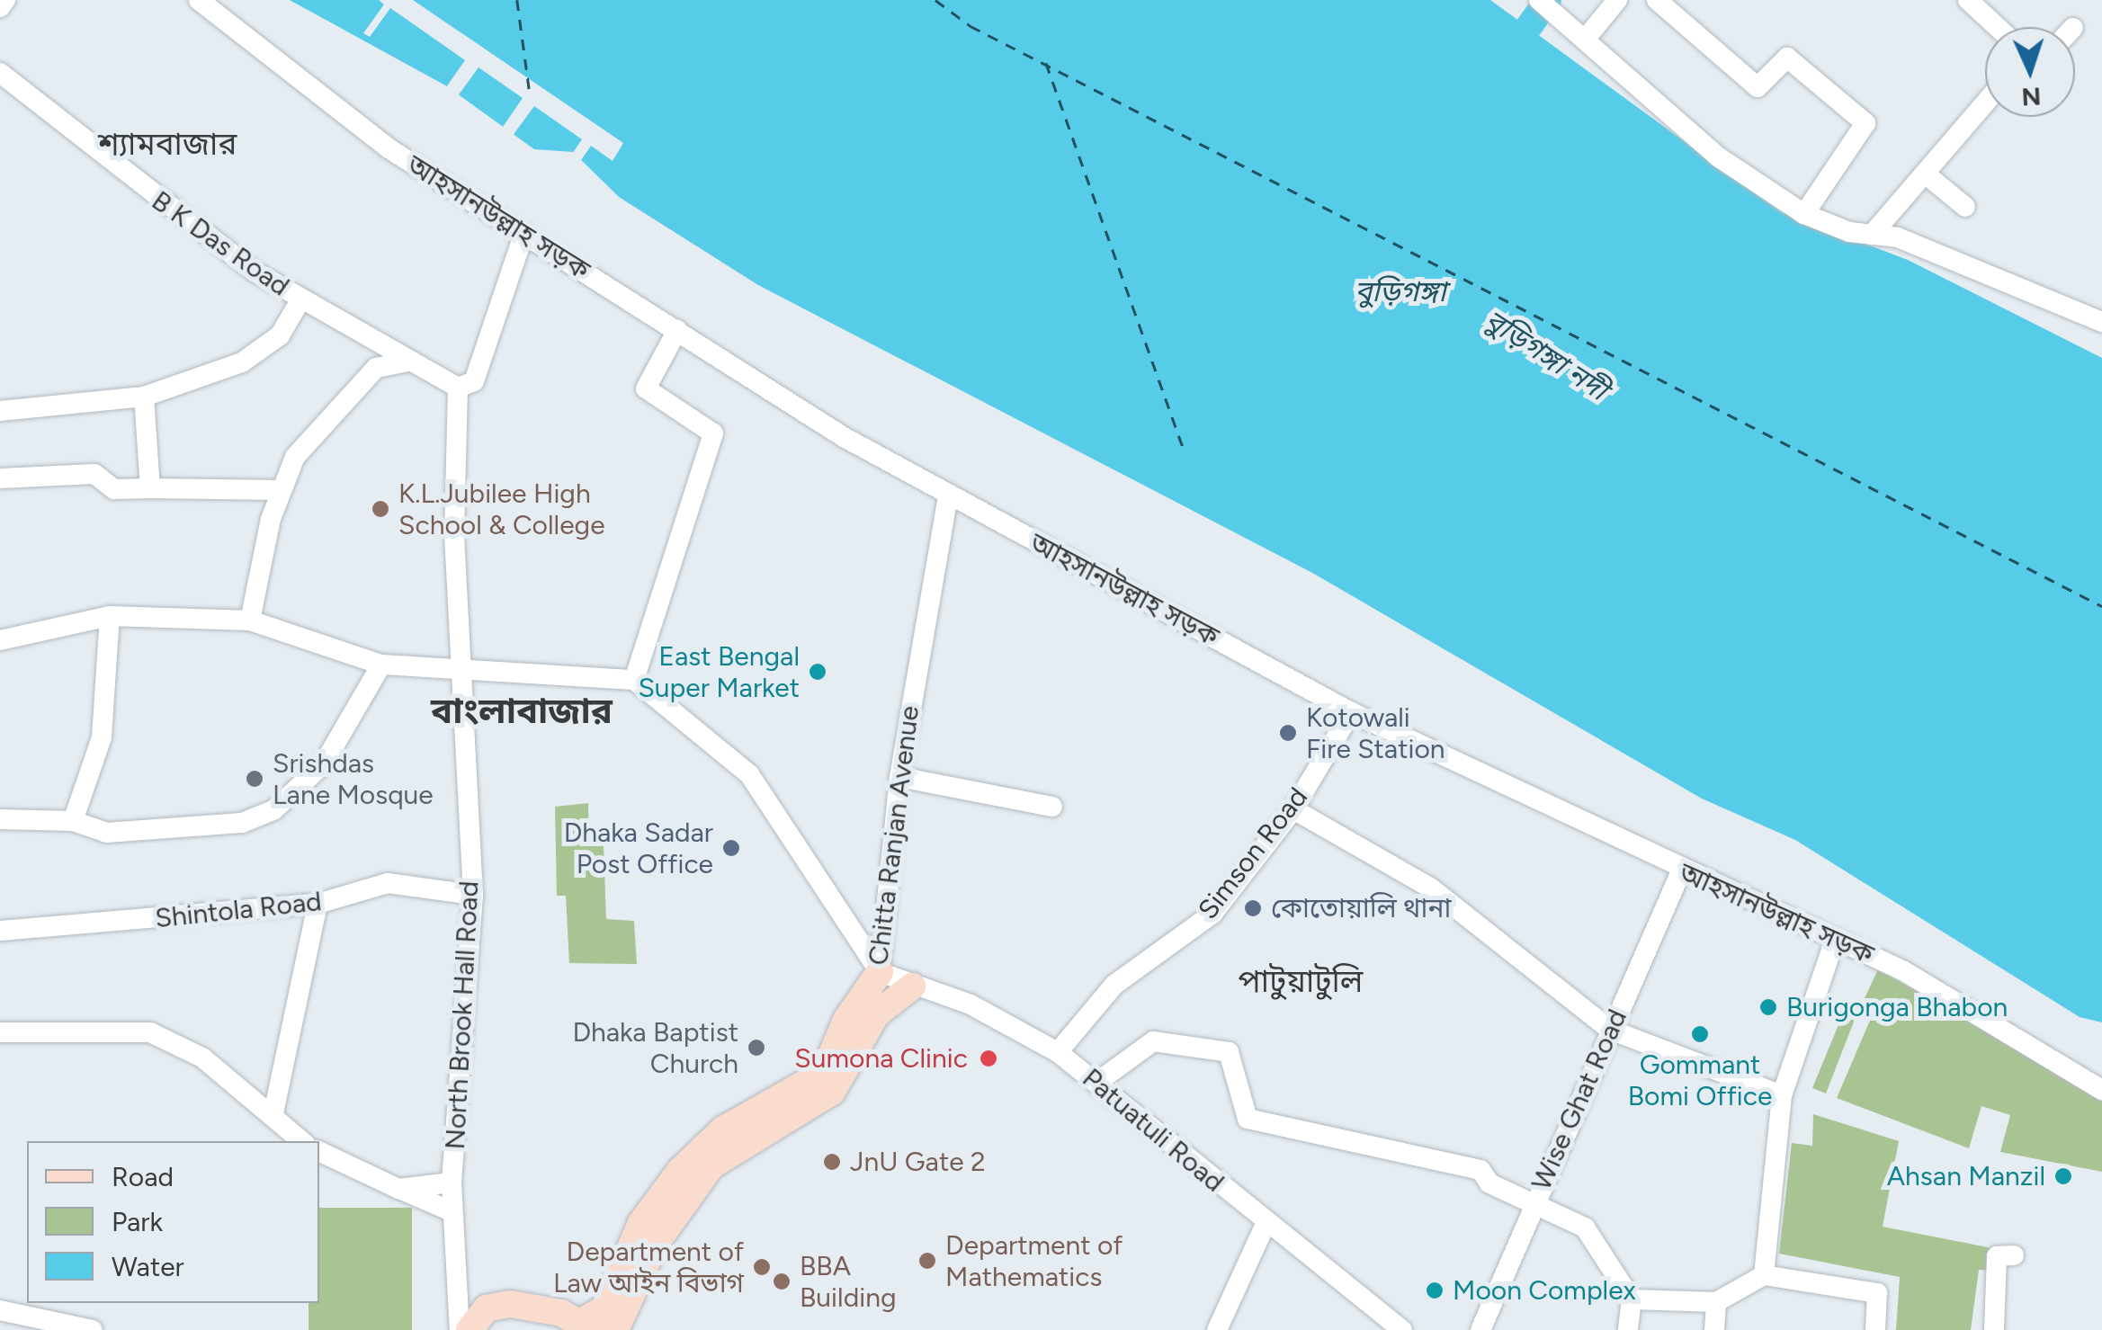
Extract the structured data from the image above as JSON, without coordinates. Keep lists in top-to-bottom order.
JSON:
{
  "streets": {
    "main road": ["Chitta Ranjan Avenue"],
    "street": [
      "আহসানউল্লাহ সড়ক",
      "B K Das Road",
      "Simson Road",
      "Shintola Road",
      "North Brook Hall Road",
      "Wise Ghat Road",
      "Patuatuli Road"
    ]
  },
  "crossings": [
    ["আহসানউল্লাহ সড়ক", "Chitta Ranjan Avenue"],
    ["আহসানউল্লাহ সড়ক", "Simson Road"],
    ["আহসানউল্লাহ সড়ক", "Wise Ghat Road"],
    ["B K Das Road", "North Brook Hall Road"],
    ["Chitta Ranjan Avenue", "Patuatuli Road"],
    ["Simson Road", "Patuatuli Road"],
    ["Shintola Road", "North Brook Hall Road"]
  ],
  "districts": ["শ্যামবাজার", "বাংলাবাজার", "পাটুয়াটুলি"],
  "water": ["বুড়িগঙ্গা", "বুড়িগঙ্গা নদী"],
  "places": [
    "K.L.Jubilee High School & College",
    "East Bengal Super Market",
    "Kotowali Fire Station",
    "Srishdas Lane Mosque",
    "Dhaka Sadar Post Office",
    "কোতোয়ালি থানা",
    "Burigonga Bhabon",
    "Gommant Bomi Office",
    "Dhaka Baptist Church",
    "Sumona Clinic",
    "JnU Gate 2",
    "Ahsan Manzil",
    "Department of Mathematics",
    "Department of Law আইন বিভাগ",
    "BBA Building",
    "Moon Complex"
  ],
  "legend": ["Road", "Park", "Water"],
  "north": "bottom"
}
